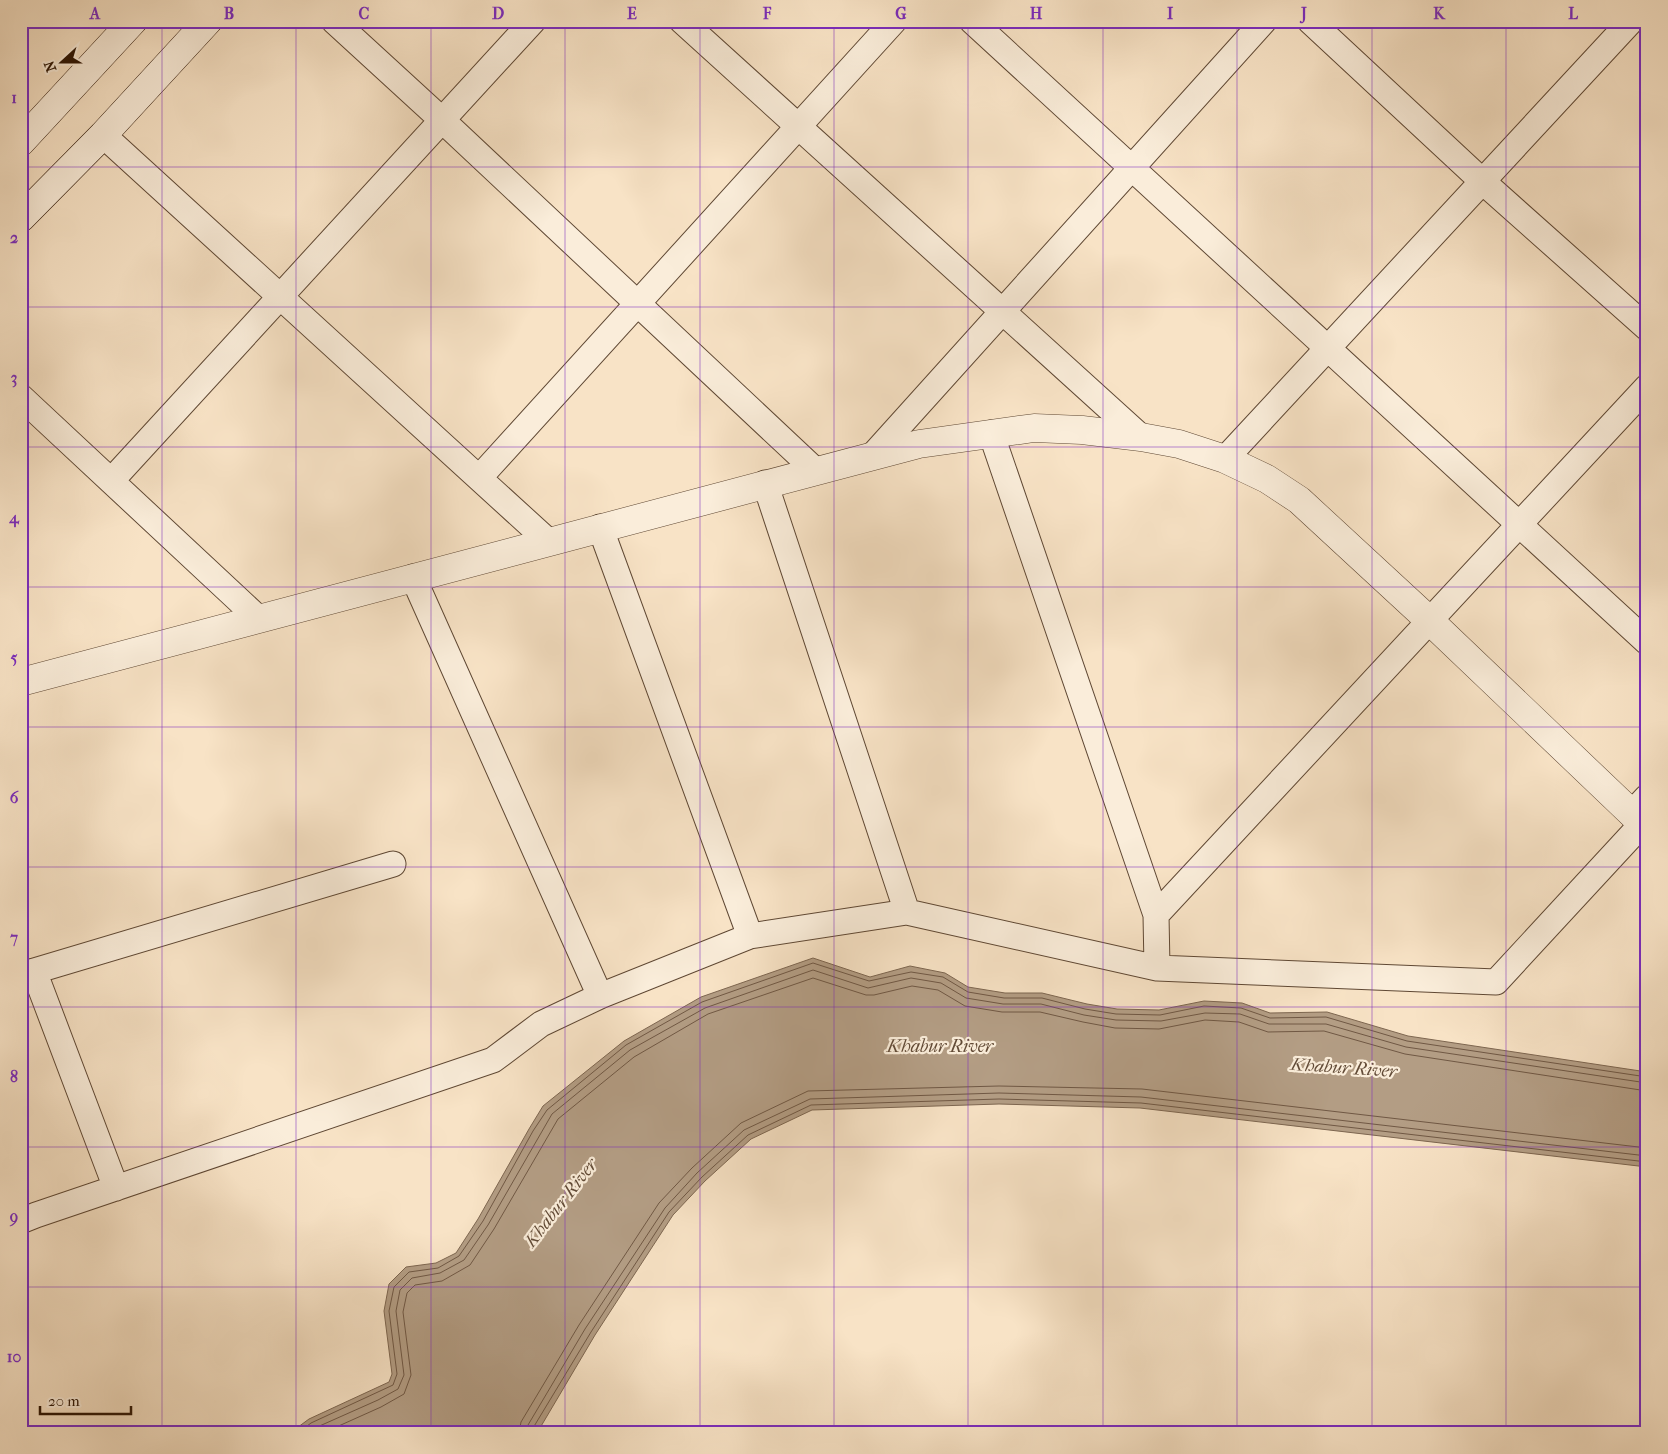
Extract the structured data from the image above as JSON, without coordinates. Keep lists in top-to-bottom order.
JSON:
{
  "water": ["Khabur River"],
  "scale_bar": "20 m",
  "north": "left",
  "grid": {
    "columns": [
      "A",
      "B",
      "C",
      "D",
      "E",
      "F",
      "G",
      "H",
      "I",
      "J",
      "K",
      "L"
    ],
    "rows": [
      "1",
      "2",
      "3",
      "4",
      "5",
      "6",
      "7",
      "8",
      "9",
      "10"
    ]
  }
}
